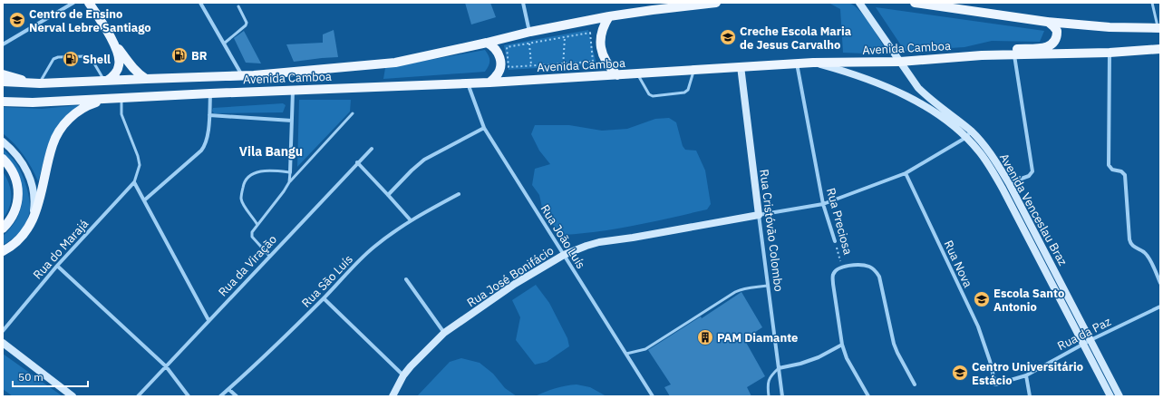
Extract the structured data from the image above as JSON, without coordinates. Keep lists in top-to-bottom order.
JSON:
{
  "streets": {
    "main road": [
      "Avenida Camboa",
      "Avenida Venceslau Braz",
      "Rua Cristóvão Colombo",
      "Rua José Bonifácio"
    ],
    "street": [
      "Rua Preciosa",
      "Rua João Luís",
      "Rua do Marajá",
      "Rua Nova",
      "Rua da Viração",
      "Rua São Luís",
      "Rua da Paz"
    ]
  },
  "crossings": [
    ["Avenida Camboa", "Avenida Venceslau Braz"],
    ["Avenida Camboa", "Rua Preciosa"],
    ["Avenida Camboa", "Rua Cristóvão Colombo"],
    ["Avenida Camboa", "Rua João Luís"],
    ["Avenida Venceslau Braz", "Rua da Paz"],
    ["Rua Cristóvão Colombo", "Rua José Bonifácio"],
    ["Rua João Luís", "Rua José Bonifácio"],
    ["Rua Nova", "Rua da Paz"]
  ],
  "districts": ["Vila Bangu"],
  "places": {
    "school or university": [
      "Centro de Ensino Nerval Lebre Santiago",
      "Creche Escola Maria de Jesus Carvalho",
      "Escola Santo Antonio",
      "Centro Universitário Estácio"
    ],
    "fuel station": ["BR", "Shell"],
    "building": ["PAM Diamante"]
  },
  "scale_bar": "50 m"
}
